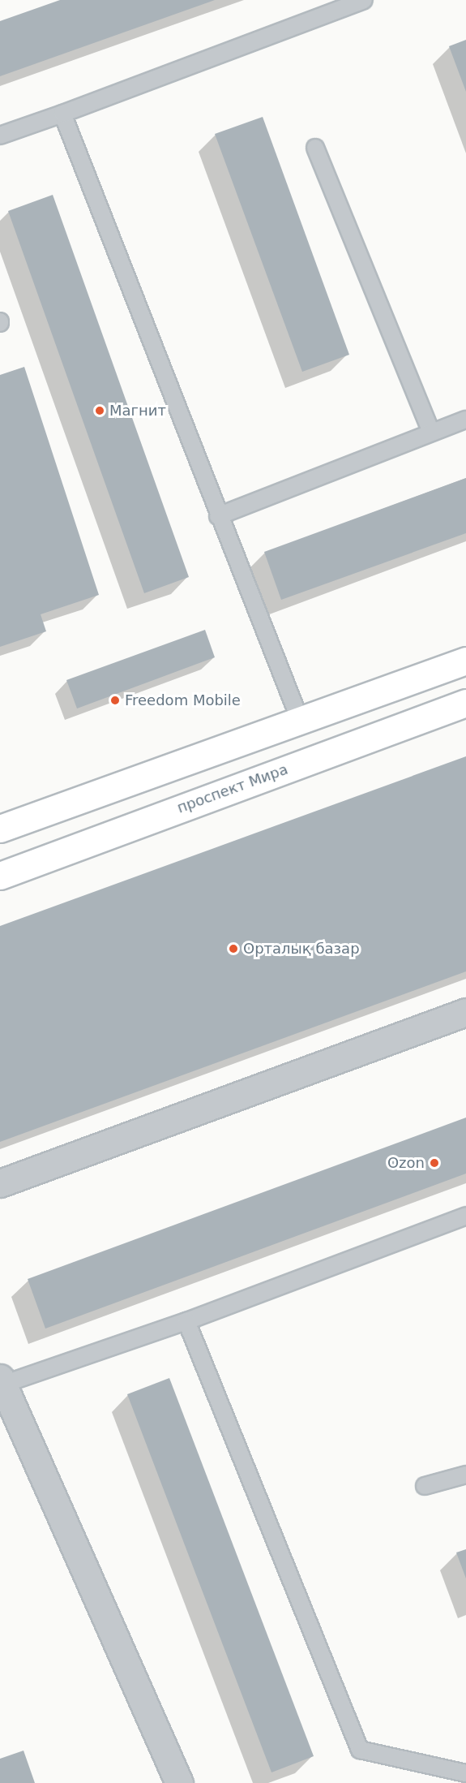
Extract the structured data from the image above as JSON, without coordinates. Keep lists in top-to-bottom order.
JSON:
{
  "streets": {
    "main road": ["проспект Мира"]
  },
  "places": [
    "Магнит",
    "Freedom Mobile",
    "Орталық базар",
    "Ozon"
  ]
}
